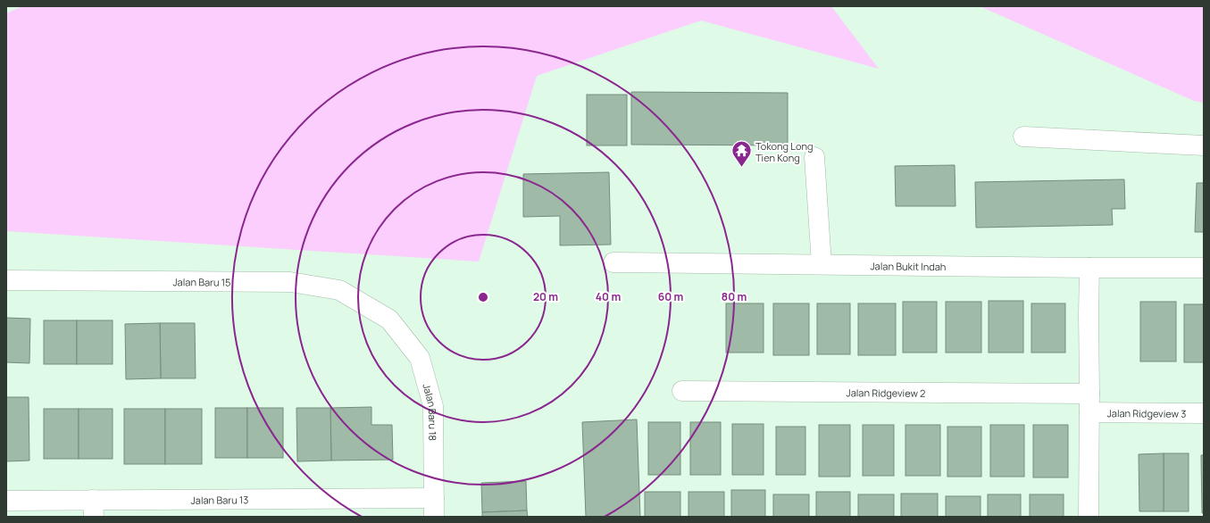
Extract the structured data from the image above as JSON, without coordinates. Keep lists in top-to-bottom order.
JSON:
{
  "streets": {
    "street": [
      "Jalan Bukit Indah",
      "Jalan Baru 15",
      "Jalan Ridgeview 2",
      "Jalan Baru 18",
      "Jalan Ridgeview 3",
      "Jalan Baru 13"
    ]
  },
  "crossings": [
    ["Jalan Baru 15", "Jalan Baru 18"],
    ["Jalan Ridgeview 2", "Jalan Ridgeview 3"],
    ["Jalan Baru 18", "Jalan Baru 13"]
  ],
  "places": {
    "temple": ["Tokong Long Tien Kong"]
  },
  "rings": [
    "20 m",
    "40 m",
    "60 m",
    "80 m"
  ]
}
